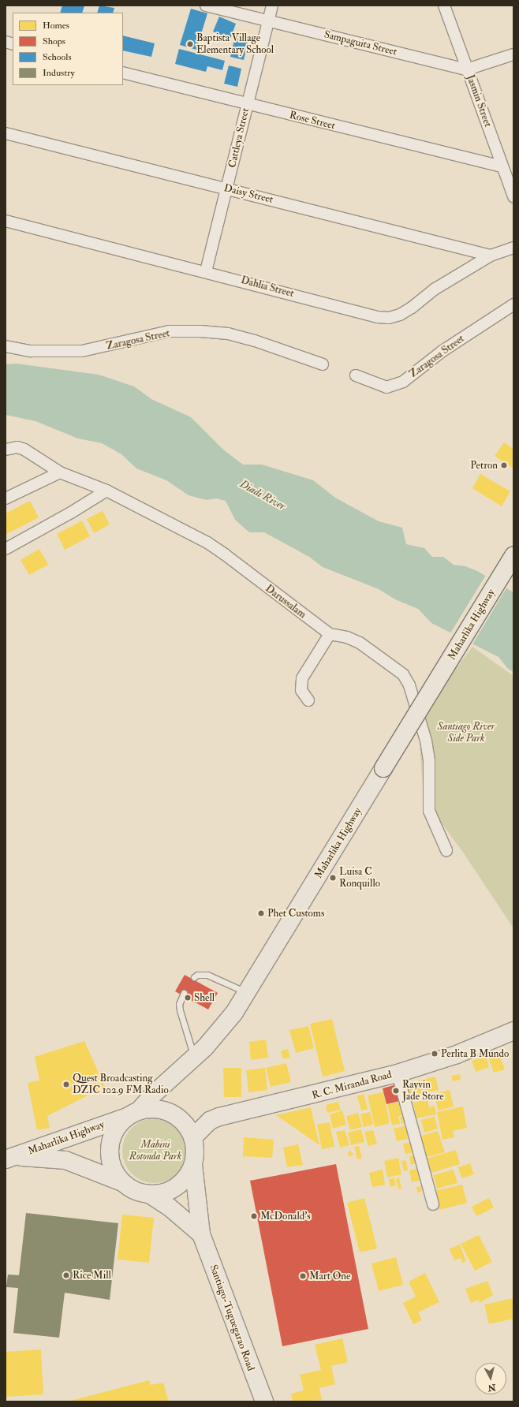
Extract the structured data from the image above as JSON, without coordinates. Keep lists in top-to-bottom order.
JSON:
{
  "streets": {
    "main road": ["Maharlika Highway", "R. C. Miranda Road", "Santiago-Tuguegarao Road"],
    "street": [
      "Sampaguita Street",
      "Jasmin Street",
      "Rose Street",
      "Cattleya Street",
      "Daisy Street",
      "Dahlia Street",
      "Zaragosa Street",
      "Darussalam"
    ]
  },
  "crossings": [
    ["Sampaguita Street", "Jasmin Street"],
    ["Sampaguita Street", "Cattleya Street"],
    ["Jasmin Street", "Rose Street"],
    ["Rose Street", "Cattleya Street"],
    ["Cattleya Street", "Daisy Street"],
    ["Cattleya Street", "Dahlia Street"],
    ["Daisy Street", "Dahlia Street"],
    ["Maharlika Highway", "R. C. Miranda Road"],
    ["Maharlika Highway", "Santiago-Tuguegarao Road"],
    ["R. C. Miranda Road", "Santiago-Tuguegarao Road"]
  ],
  "water": ["Diadi River"],
  "parks": ["Santiago River Side Park", "Mabini Rotonda Park"],
  "places": [
    "Baptista Village Elementary School",
    "Petron",
    "Luisa C Ronquillo",
    "Phet Customs",
    "Shell",
    "Perlita B Mundo",
    "Quest Broadcasting DZIC 102.9 FM Radio",
    "Rayvin Jade Store",
    "McDonald's",
    "Rice Mill",
    "Mart One"
  ],
  "legend": [
    "Homes",
    "Shops",
    "Schools",
    "Industry"
  ],
  "north": "bottom"
}
